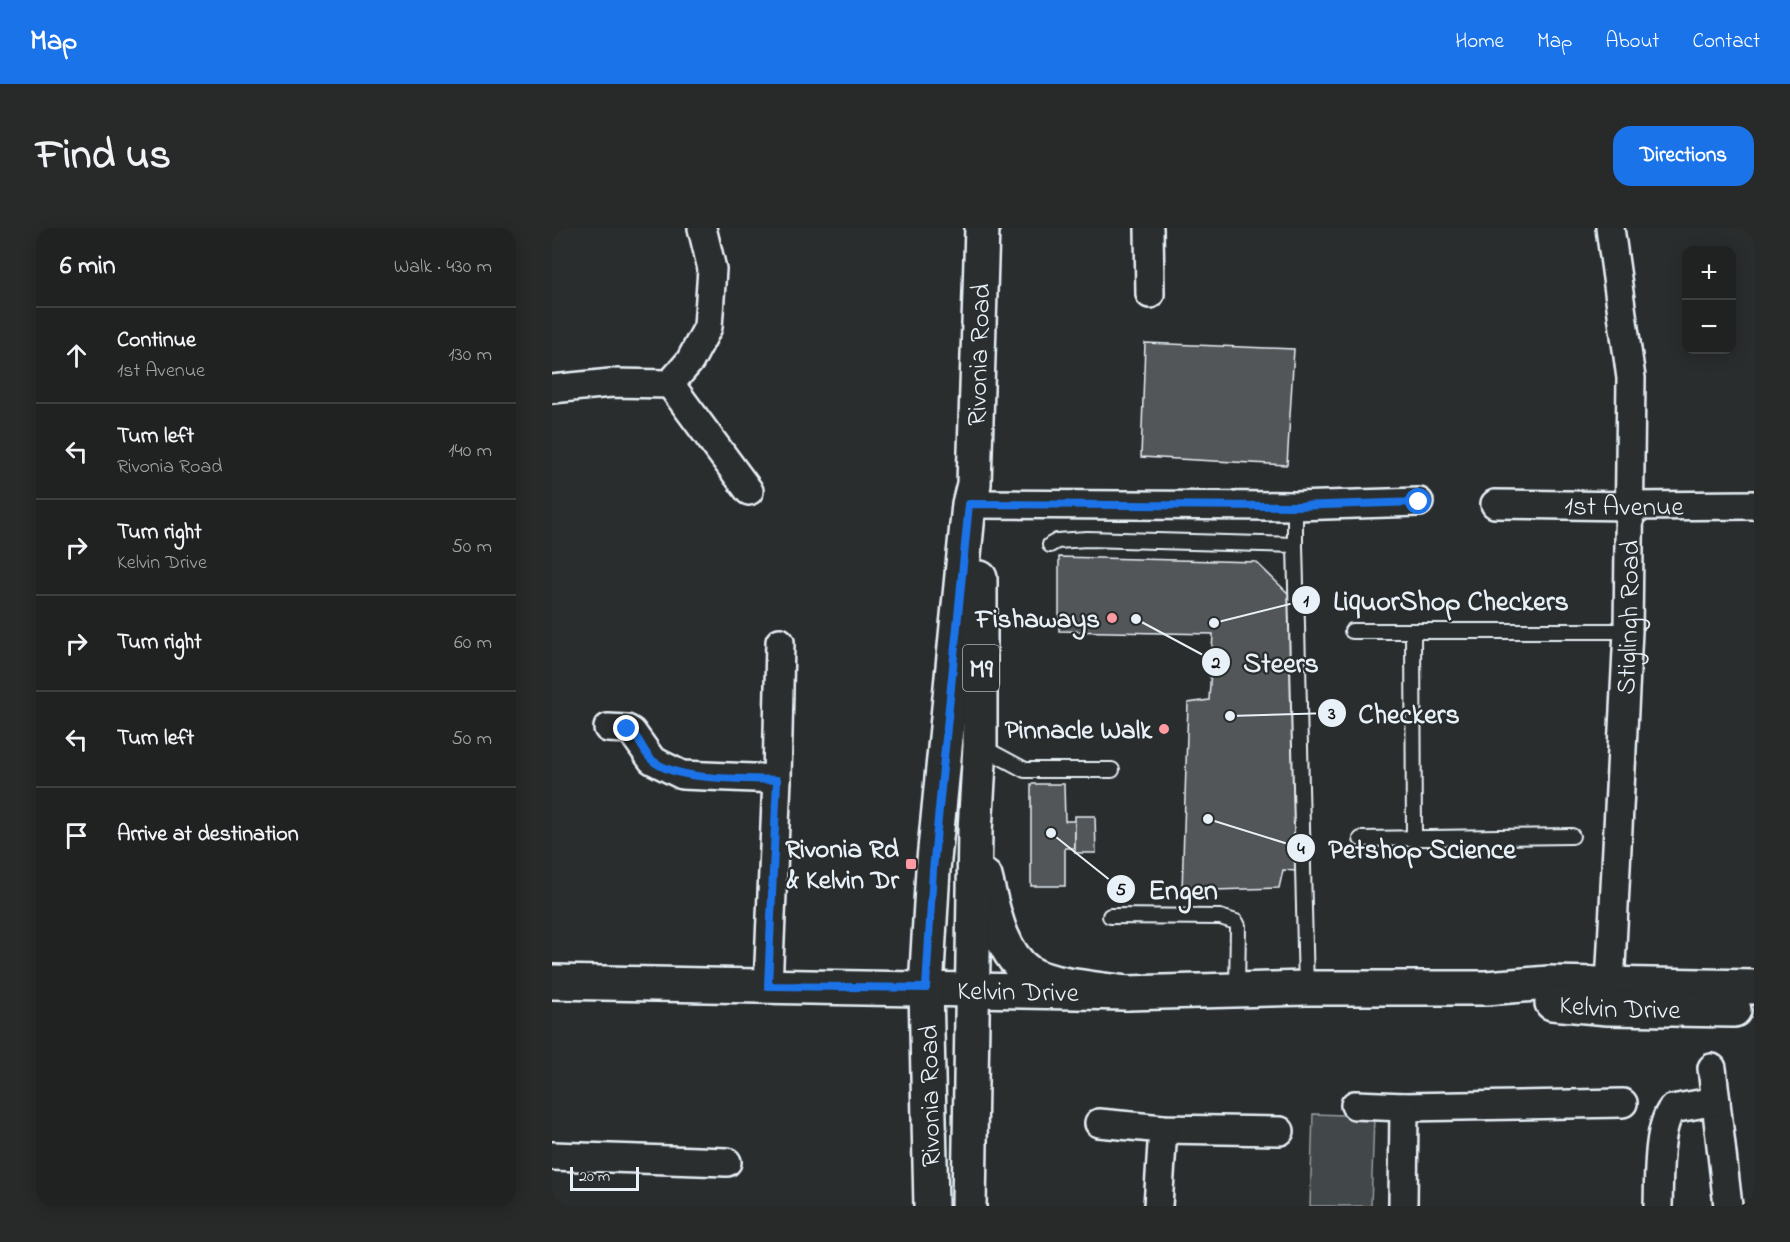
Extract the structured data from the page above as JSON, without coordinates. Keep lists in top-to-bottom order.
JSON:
{
  "streets": {
    "main road": ["Rivonia Road", "M9", "Kelvin Drive"],
    "street": ["1st Avenue", "Stiglingh Road"]
  },
  "crossings": [
    ["Rivonia Road", "Kelvin Drive"],
    ["1st Avenue", "Stiglingh Road"],
    ["Stiglingh Road", "Kelvin Drive"]
  ],
  "places": {
    "other": [
      "Fishaways",
      "Steers",
      "LiquorShop Checkers",
      "Checkers",
      "Pinnacle Walk",
      "Petshop Science",
      "Engen"
    ],
    "transit": ["Rivonia Rd & Kelvin Dr"]
  },
  "scale_bar": "20 m",
  "page": {
    "header": "Map",
    "nav": [
      "Home",
      "Map",
      "About",
      "Contact"
    ],
    "title": "Find us",
    "buttons": "Directions",
    "heading": ["6 min", "Walk · 430 m"],
    "map_buttons": ["+", "−"],
    "list": [
      ["Continue", "1st Avenue", "130 m"],
      ["Turn left", "Rivonia Road", "140 m"],
      ["Turn right", "Kelvin Drive", "50 m"],
      ["Turn right", "60 m"],
      ["Turn left", "50 m"],
      "Arrive at destination"
    ],
    "scale": "20 m"
  }
}
